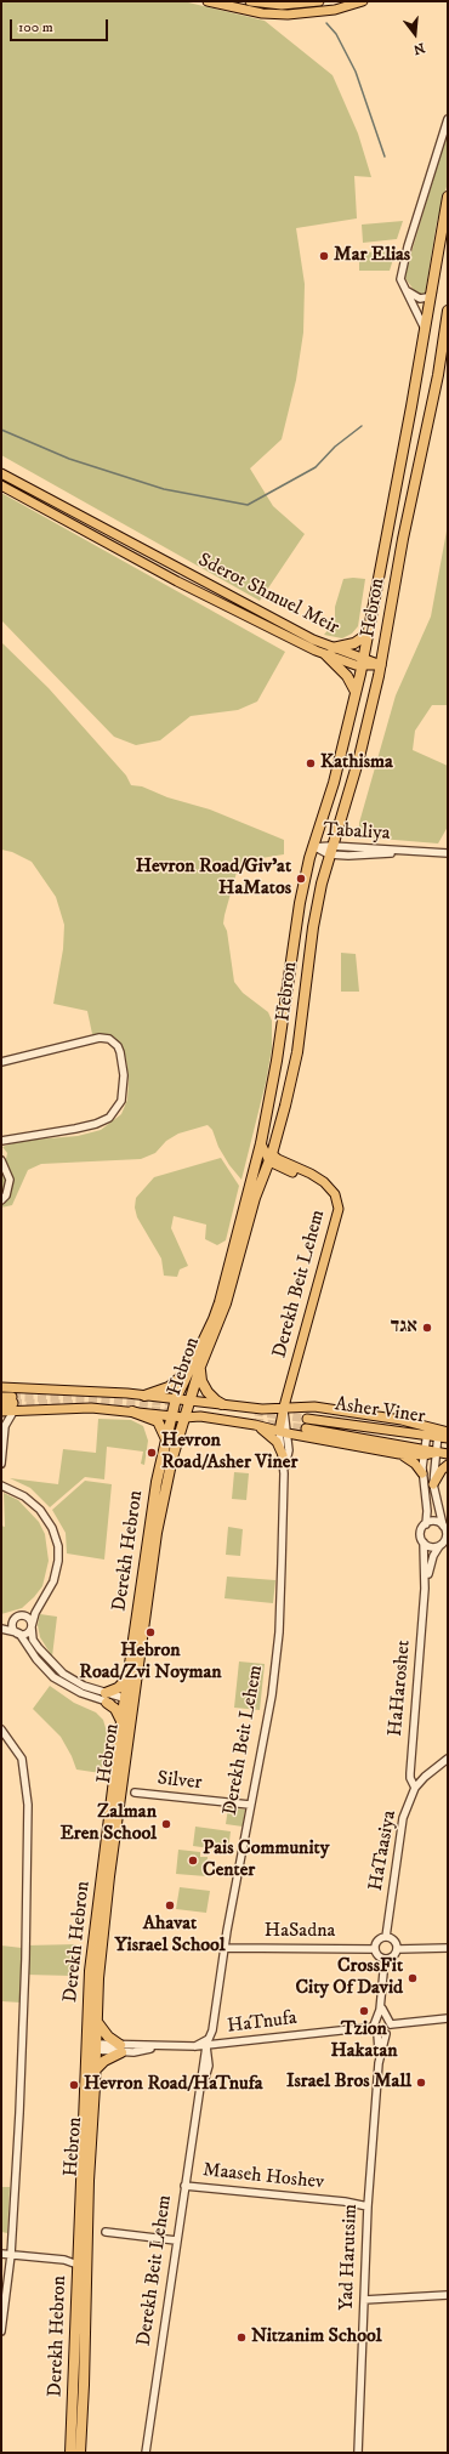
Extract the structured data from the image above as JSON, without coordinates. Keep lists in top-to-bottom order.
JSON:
{
  "streets": {
    "highway": ["Hebron", "Derekh Hebron"],
    "main road": ["Sderot Shmuel Meir", "Derekh Beit Lehem", "Asher Viner"],
    "street": [
      "Tabaliya",
      "HaHaroshet",
      "Silver",
      "HaTaasiya",
      "HaSadna",
      "HaTnufa",
      "Maaseh Hoshev",
      "Yad Harutsim"
    ]
  },
  "crossings": [
    ["Sderot Shmuel Meir", "Hebron"],
    ["Hebron", "Tabaliya"],
    ["Hebron", "Derekh Beit Lehem"],
    ["Hebron", "Derekh Hebron"],
    ["Hebron", "HaTnufa"],
    ["Derekh Beit Lehem", "Silver"],
    ["Derekh Beit Lehem", "HaSadna"],
    ["Derekh Beit Lehem", "HaTnufa"],
    ["Derekh Beit Lehem", "Maaseh Hoshev"],
    ["Derekh Hebron", "HaTnufa"],
    ["HaHaroshet", "HaTaasiya"],
    ["HaTaasiya", "HaSadna"],
    ["HaTnufa", "Yad Harutsim"],
    ["Maaseh Hoshev", "Yad Harutsim"]
  ],
  "places": [
    "Mar Elias",
    "Kathisma",
    "Hevron Road/Giv'at HaMatos",
    "אגד",
    "Hevron Road/Asher Viner",
    "Hebron Road/Zvi Noyman",
    "Zalman Eren School",
    "Pais Community Center",
    "Ahavat Yisrael School",
    "CrossFit City Of David",
    "Tzion Hakatan",
    "Israel Bros Mall",
    "Hevron Road/HaTnufa",
    "Nitzanim School"
  ],
  "scale_bar": "100 m",
  "north": "bottom"
}
